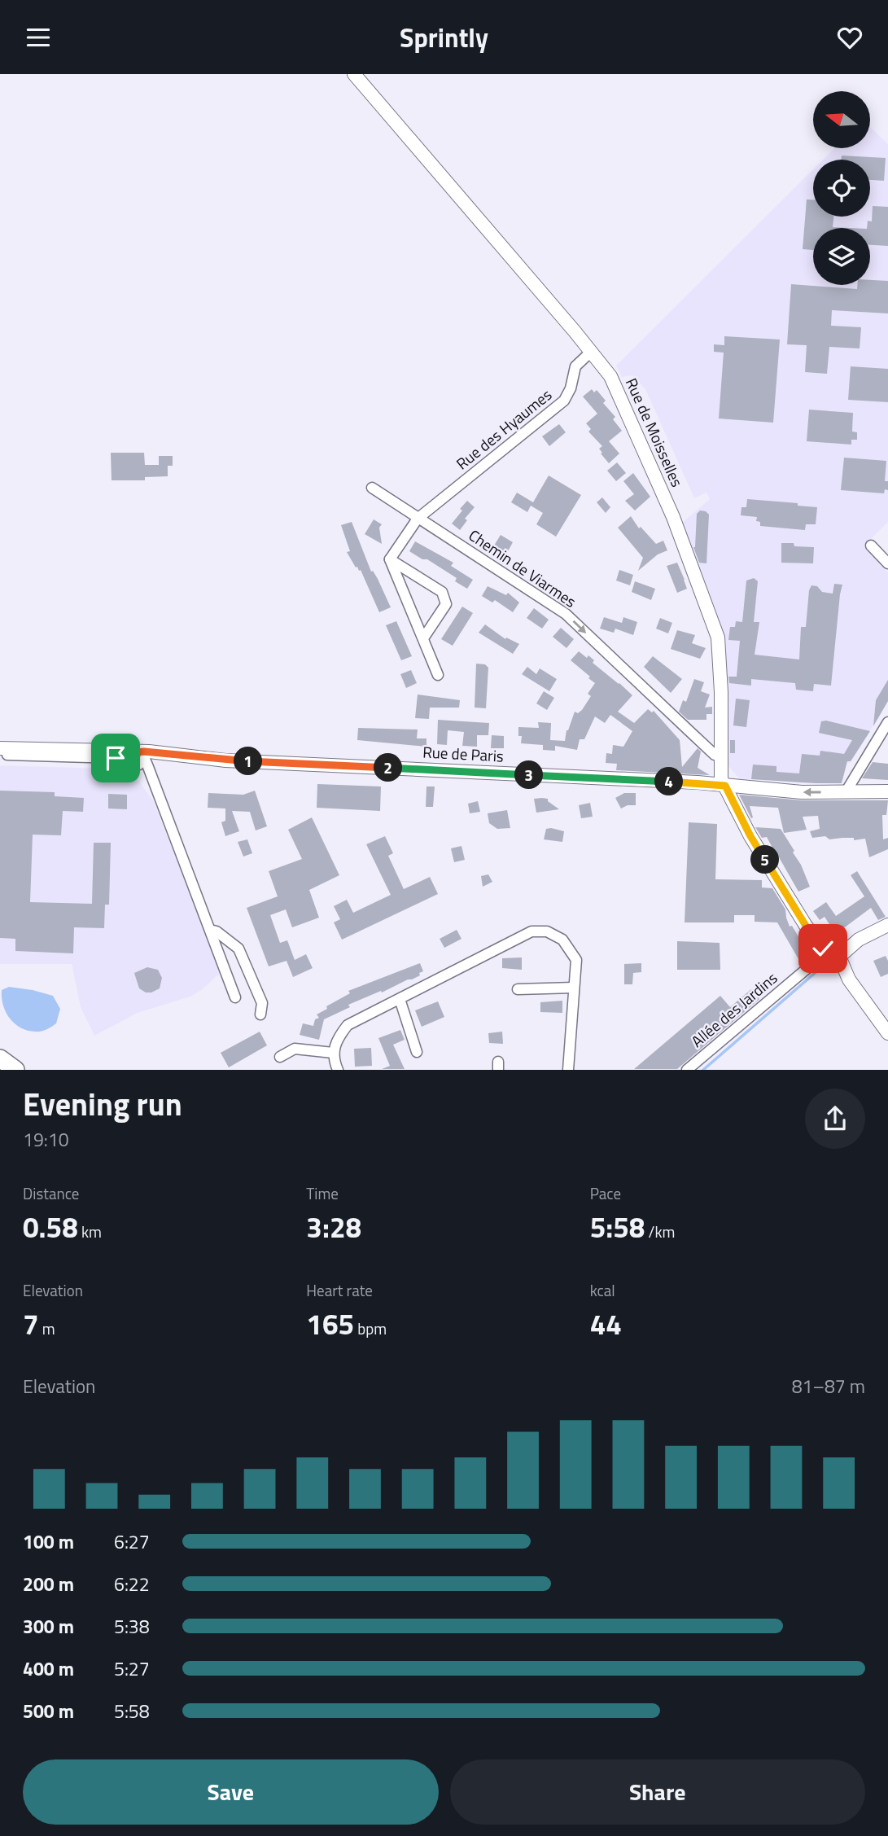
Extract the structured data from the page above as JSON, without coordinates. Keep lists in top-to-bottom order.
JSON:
{
  "streets": {
    "street": [
      "Rue des Hyaumes",
      "Rue de Moisselles",
      "Chemin de Viarmes",
      "Rue de Paris",
      "Allée des Jardins"
    ]
  },
  "crossings": [
    ["Rue des Hyaumes", "Rue de Moisselles"],
    ["Rue des Hyaumes", "Chemin de Viarmes"],
    ["Rue de Moisselles", "Chemin de Viarmes"],
    ["Rue de Moisselles", "Rue de Paris"],
    ["Rue de Moisselles", "Allée des Jardins"]
  ],
  "one_way": ["Chemin de Viarmes"],
  "north": "left",
  "page": {
    "header": "Sprintly",
    "pins": [
      "1",
      "2",
      "3",
      "4",
      "5"
    ],
    "heading": ["Evening run", "19:10"],
    "stats": [
      ["Distance", "0.58 km"],
      ["Time", "3:28"],
      ["Pace", "5:58 /km"],
      ["Elevation", "7 m"],
      ["Heart rate", "165 bpm"],
      ["kcal", "44"]
    ],
    "chart": ["Elevation", "81–87 m"],
    "list": [
      {
        "name": "100 m",
        "note": "6:27"
      },
      {
        "name": "200 m",
        "note": "6:22"
      },
      {
        "name": "300 m",
        "note": "5:38"
      },
      {
        "name": "400 m",
        "note": "5:27"
      },
      {
        "name": "500 m",
        "note": "5:58"
      }
    ],
    "buttons": ["Save", "Share"]
  }
}
